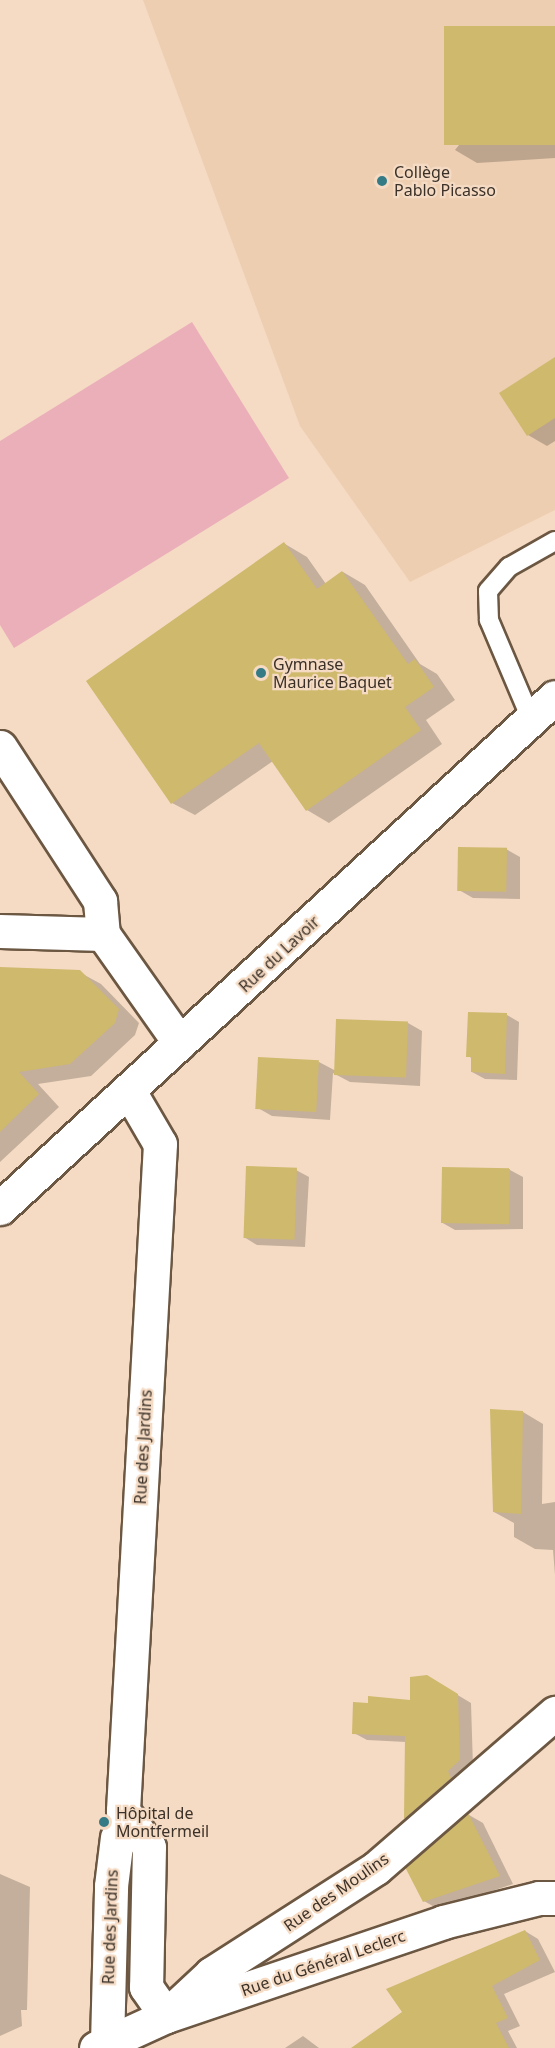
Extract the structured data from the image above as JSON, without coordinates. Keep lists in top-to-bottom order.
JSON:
{
  "streets": {
    "street": [
      "Rue du Lavoir",
      "Rue des Jardins",
      "Rue des Moulins",
      "Rue du Général Leclerc"
    ]
  },
  "crossings": [
    ["Rue du Lavoir", "Rue des Jardins"],
    ["Rue des Jardins", "Rue du Général Leclerc"],
    ["Rue des Moulins", "Rue du Général Leclerc"]
  ],
  "places": ["Collège Pablo Picasso", "Gymnase Maurice Baquet", "Hôpital de Montfermeil"]
}
